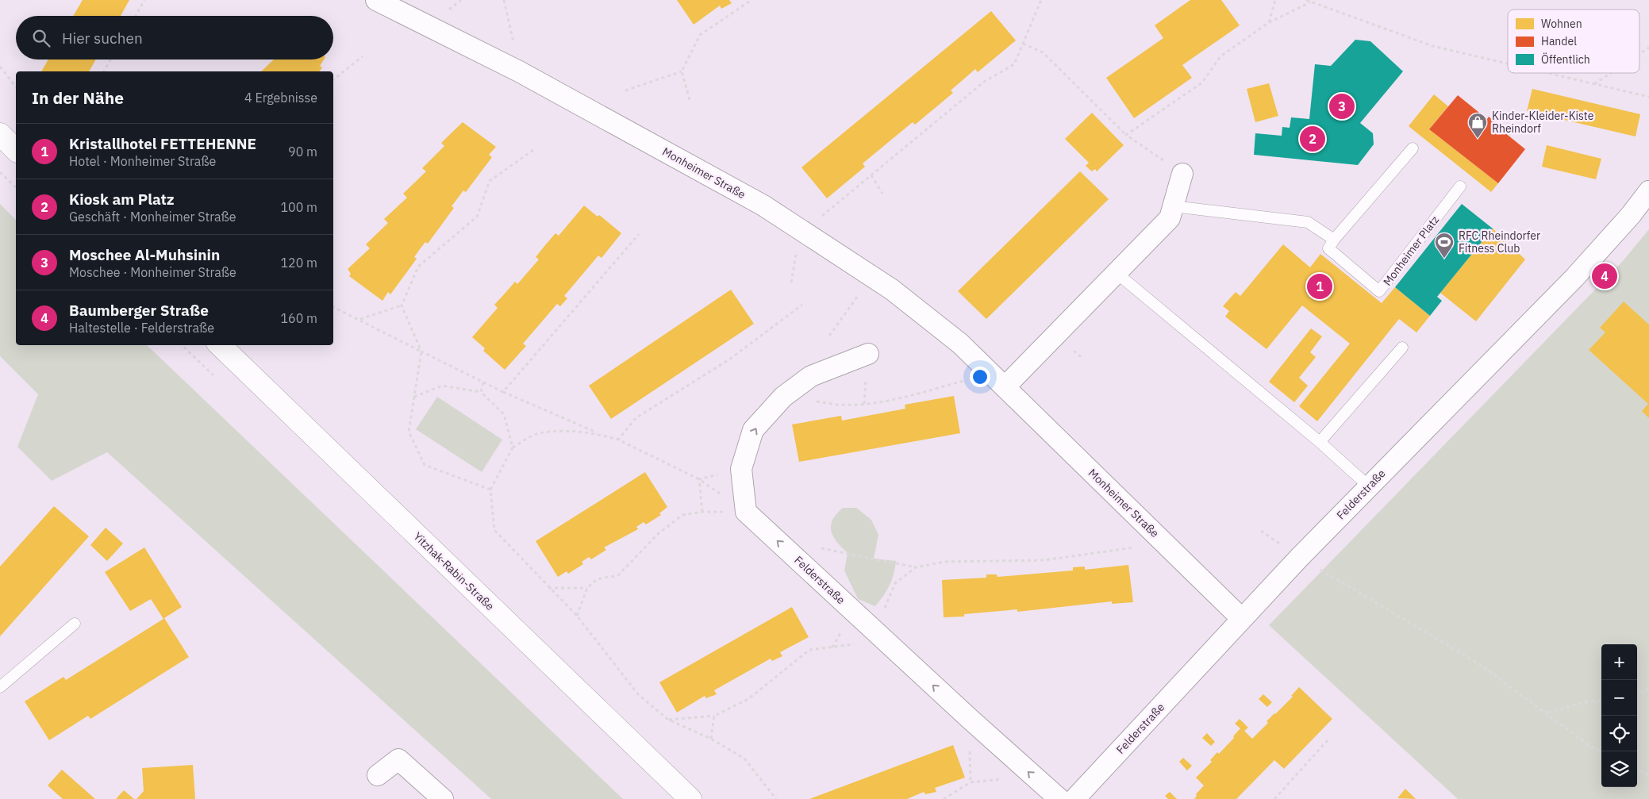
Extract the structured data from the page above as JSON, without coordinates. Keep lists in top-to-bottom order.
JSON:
{
  "streets": {
    "main road": ["Yitzhak-Rabin-Straße"],
    "street": ["Monheimer Straße", "Felderstraße"],
    "lane": ["Monheimer Platz"]
  },
  "crossings": [
    ["Monheimer Straße", "Felderstraße"]
  ],
  "places": {
    "shop": ["Kinder-Kleider-Kiste Rheindorf"],
    "sports": ["RFC Rheindorfer Fitness Club"]
  },
  "legend": ["Wohnen", "Handel", "Öffentlich"],
  "page": {
    "search": "Hier suchen",
    "heading": ["In der Nähe", "4 Ergebnisse"],
    "pins": [
      "3",
      "2",
      "4",
      "1"
    ],
    "list": [
      {
        "mark": "1",
        "name": "Kristallhotel FETTEHENNE",
        "note": "Hotel · Monheimer Straße",
        "value": "90 m"
      },
      {
        "mark": "2",
        "name": "Kiosk am Platz",
        "note": "Geschäft · Monheimer Straße",
        "value": "100 m"
      },
      {
        "mark": "3",
        "name": "Moschee Al-Muhsinin",
        "note": "Moschee · Monheimer Straße",
        "value": "120 m"
      },
      {
        "mark": "4",
        "name": "Baumberger Straße",
        "note": "Haltestelle · Felderstraße",
        "value": "160 m"
      }
    ],
    "map_buttons": ["+", "−"]
  }
}
